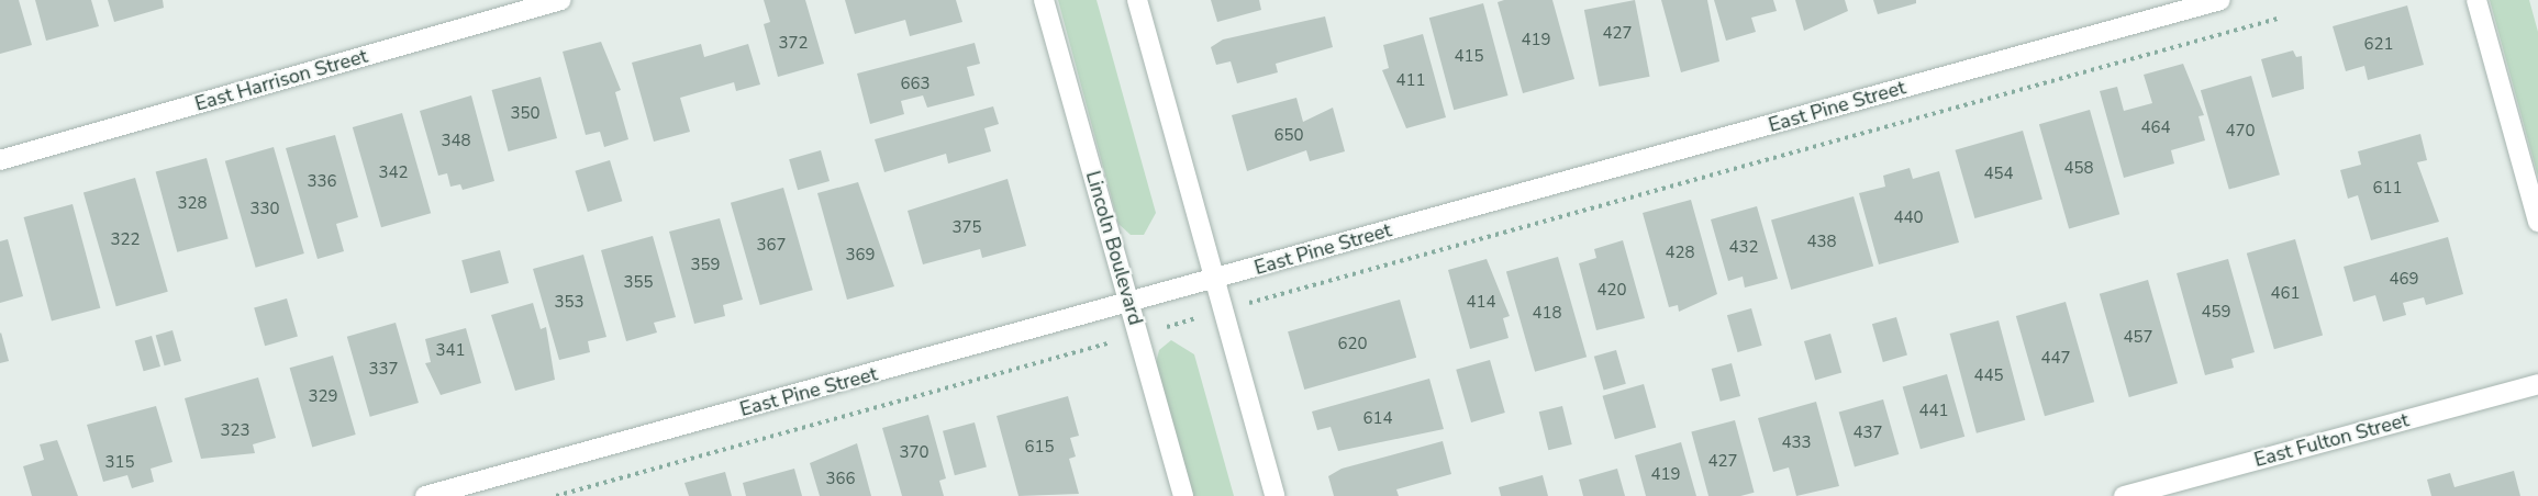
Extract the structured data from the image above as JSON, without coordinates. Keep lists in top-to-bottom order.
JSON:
{
  "streets": {
    "street": [
      "East Harrison Street",
      "East Pine Street",
      "Lincoln Boulevard",
      "East Fulton Street"
    ]
  },
  "crossings": [
    ["East Pine Street", "Lincoln Boulevard"]
  ],
  "house_numbers": [
    "427",
    "419",
    "372",
    "621",
    "415",
    "411",
    "663",
    "350",
    "464",
    "470",
    "650",
    "348",
    "458",
    "342",
    "454",
    "336",
    "611",
    "328",
    "330",
    "440",
    "375",
    "322",
    "438",
    "367",
    "432",
    "428",
    "369",
    "359",
    "469",
    "355",
    "420",
    "461",
    "353",
    "414",
    "459",
    "418",
    "457",
    "620",
    "341",
    "447",
    "337",
    "445",
    "329",
    "441",
    "614",
    "323",
    "437",
    "433",
    "615",
    "370",
    "427",
    "315",
    "419",
    "366"
  ]
}
